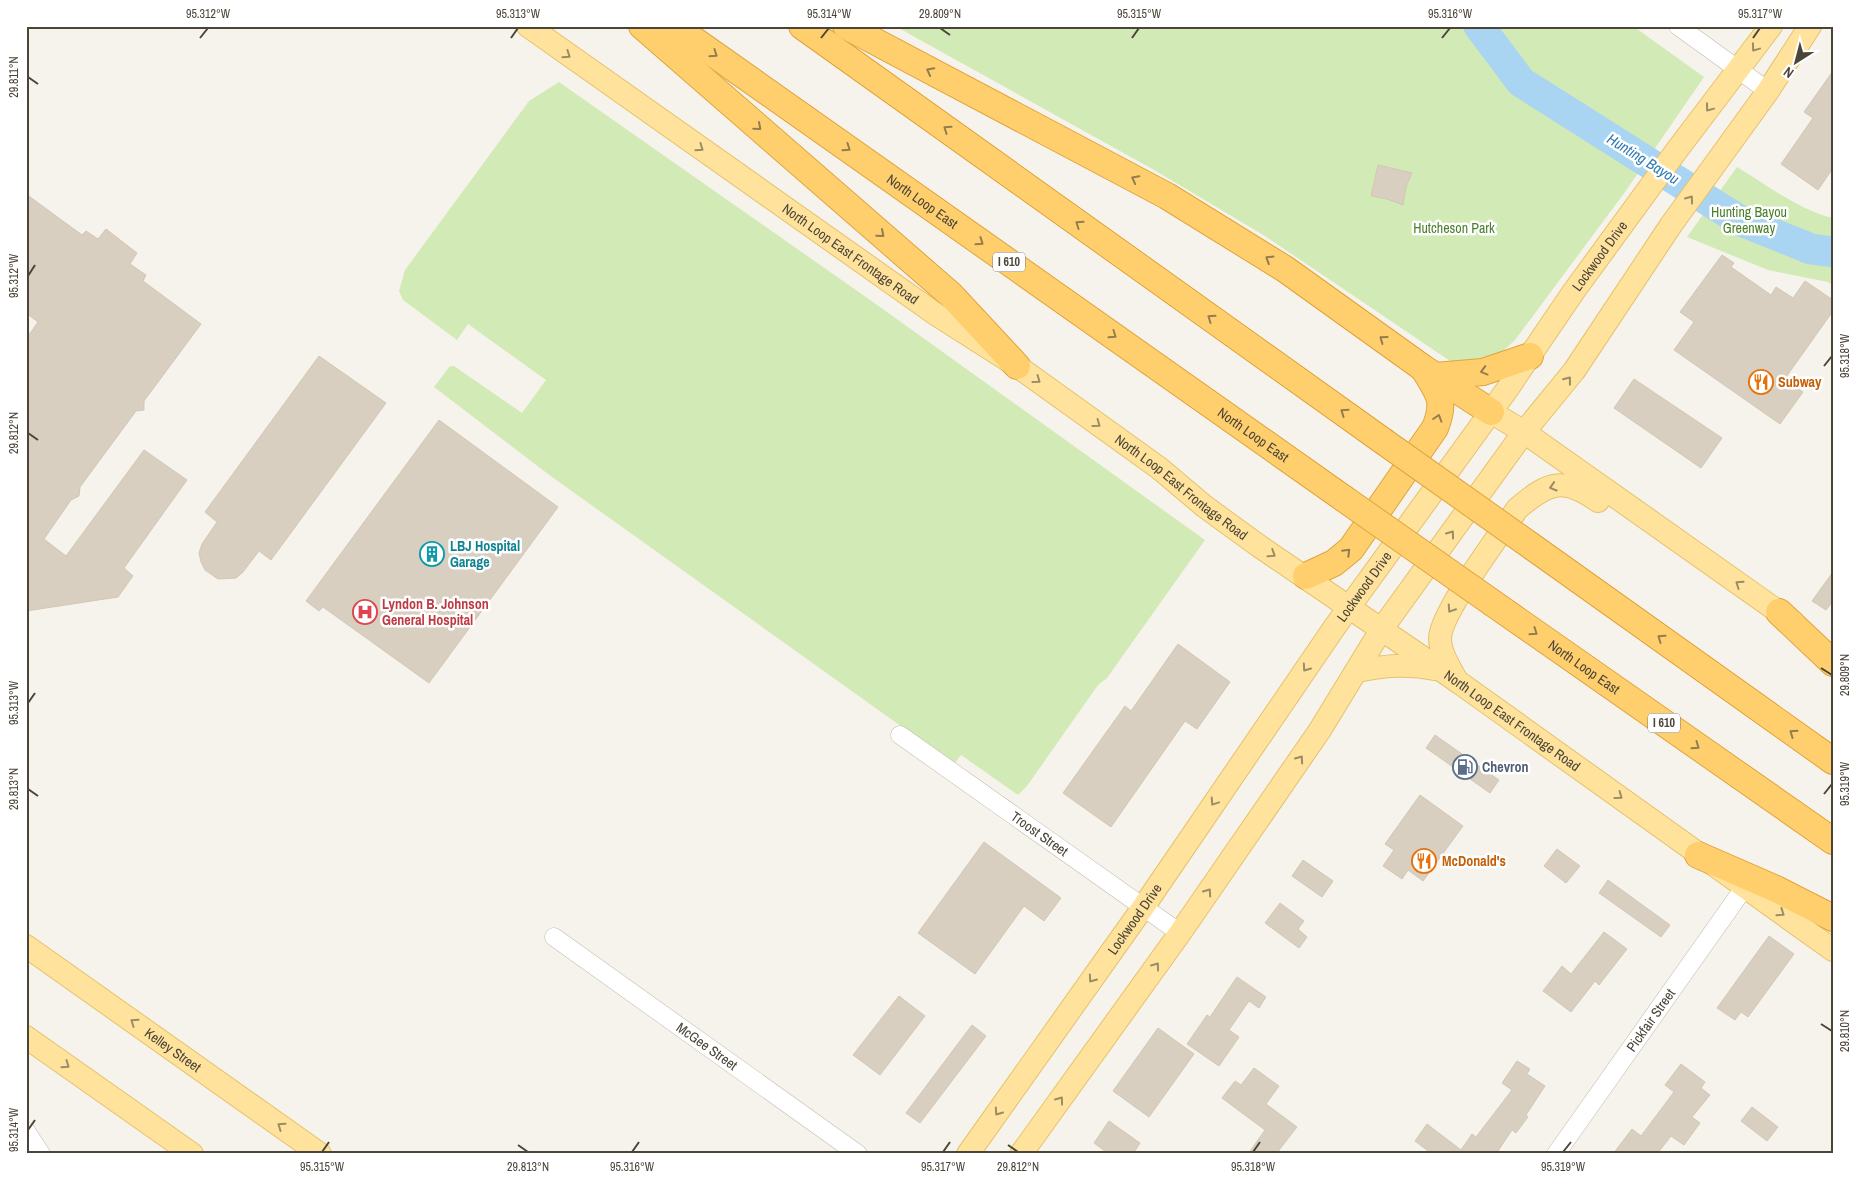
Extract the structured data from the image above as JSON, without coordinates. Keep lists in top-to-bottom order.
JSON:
{
  "streets": {
    "highway": ["North Loop East", "I 610"],
    "main road": ["North Loop East Frontage Road", "Lockwood Drive", "Kelley Street"],
    "street": ["Troost Street", "Pickfair Street", "McGee Street"]
  },
  "crossings": [
    ["North Loop East Frontage Road", "Lockwood Drive"],
    ["North Loop East Frontage Road", "Pickfair Street"],
    ["Lockwood Drive", "Troost Street"]
  ],
  "one_way": ["North Loop East Frontage Road"],
  "water": ["Hunting Bayou"],
  "parks": ["Hunting Bayou Greenway", "Hutcheson Park"],
  "places": {
    "restaurant": ["Subway", "McDonald's"],
    "building": ["LBJ Hospital Garage"],
    "hospital": ["Lyndon B. Johnson General Hospital"],
    "fuel station": ["Chevron"]
  },
  "north": "bottom left",
  "coordinates": [
    "95.312°W",
    "95.313°W",
    "95.314°W",
    "29.809°N",
    "95.315°W",
    "95.316°W",
    "95.317°W",
    "29.811°N",
    "95.318°W",
    "29.812°N",
    "95.319°W",
    "29.813°N",
    "29.810°N"
  ]
}
